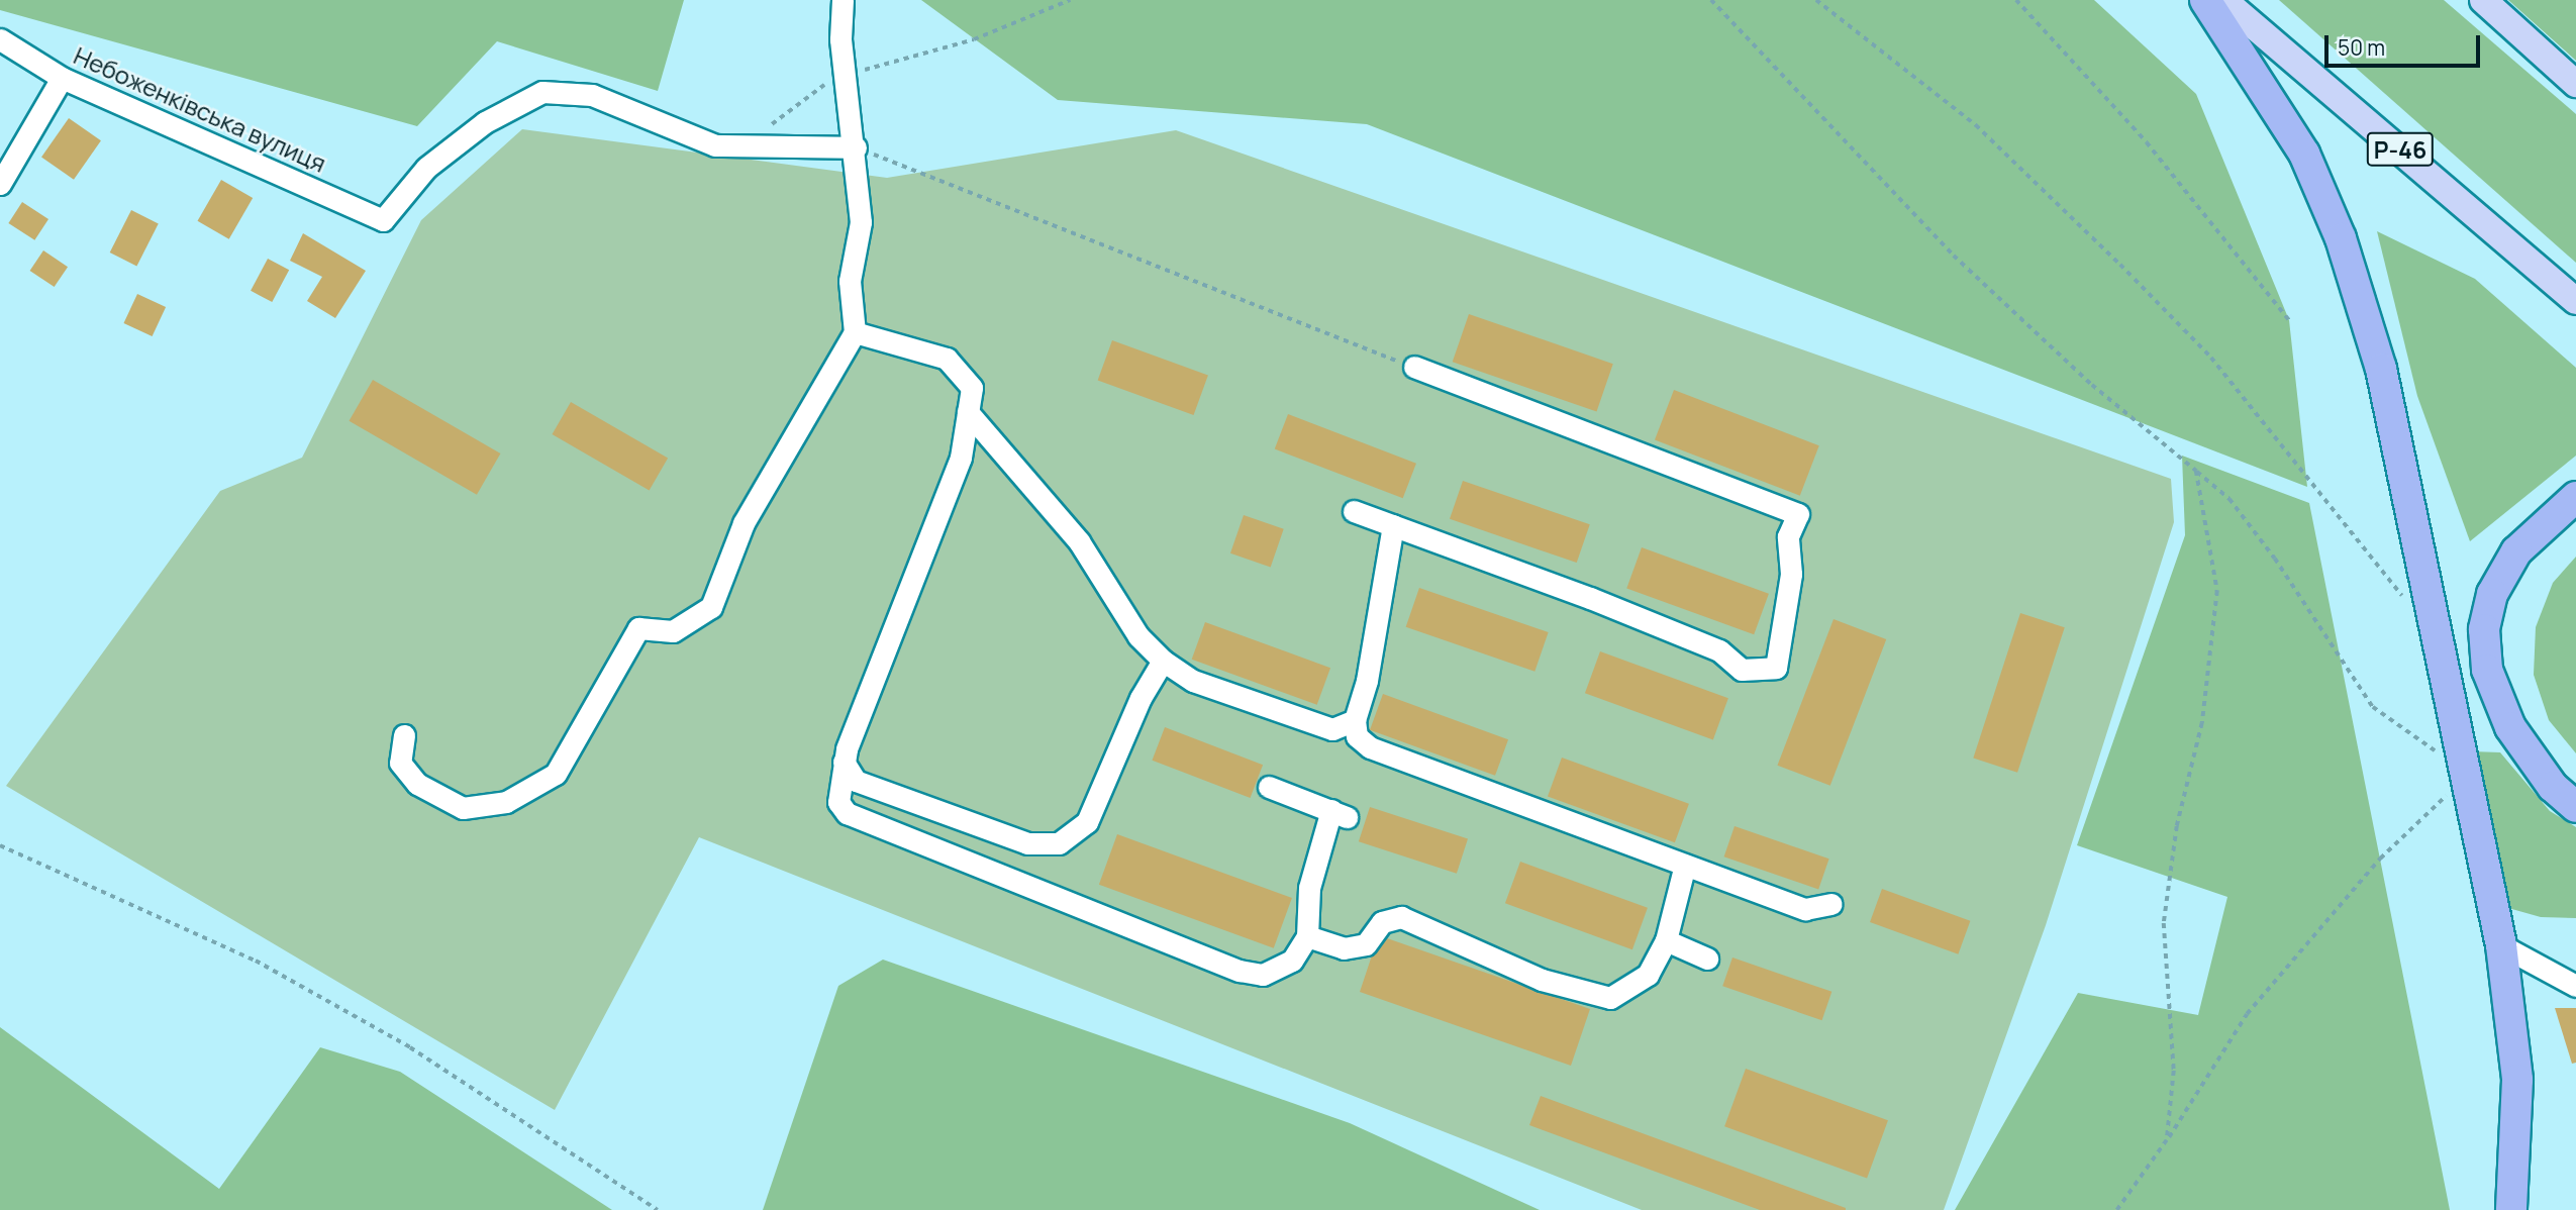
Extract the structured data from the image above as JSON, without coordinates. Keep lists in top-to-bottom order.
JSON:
{
  "streets": {
    "main road": ["Р-46"],
    "street": ["Небоженківська вулиця"]
  },
  "scale_bar": "50 m"
}
